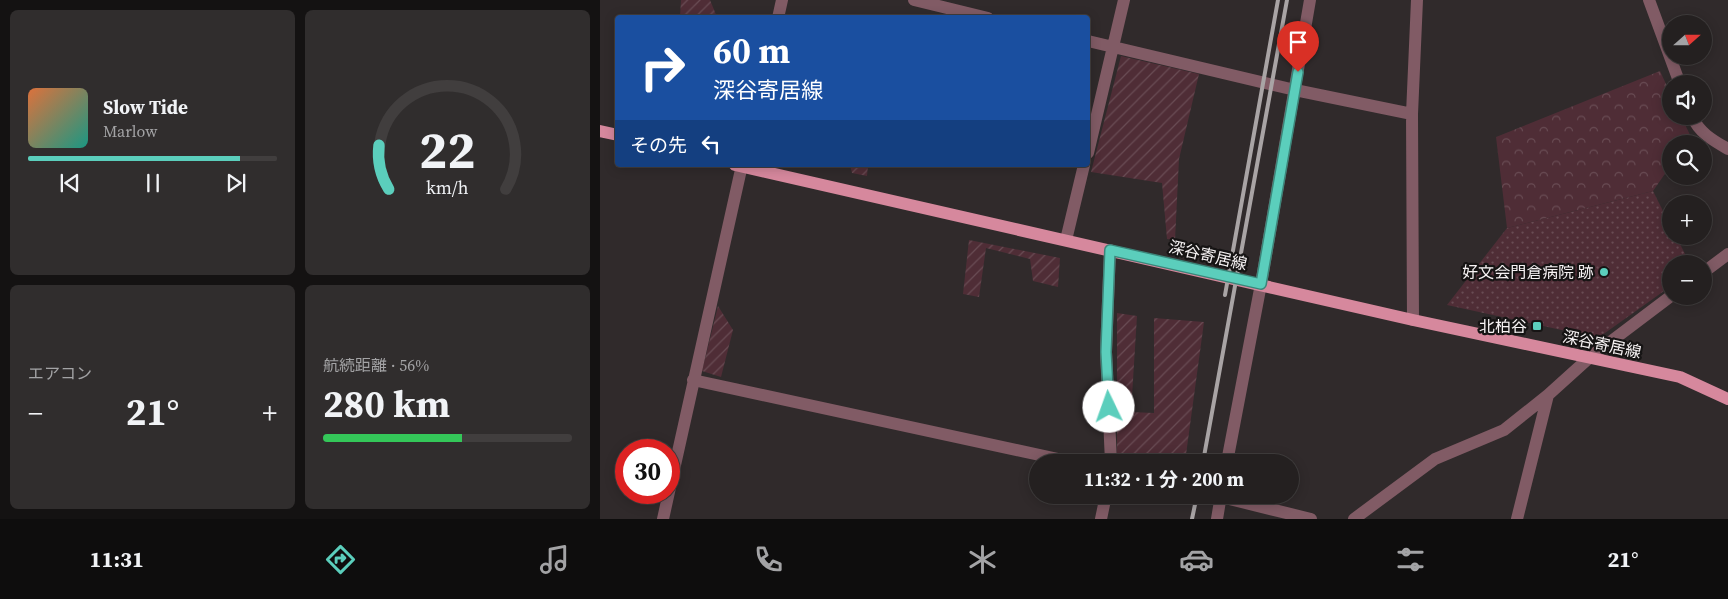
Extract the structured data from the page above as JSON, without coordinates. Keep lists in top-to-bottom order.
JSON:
{
  "streets": {
    "main road": ["深谷寄居線"]
  },
  "places": {
    "other": ["好文会門倉病院 跡"],
    "transit": ["北柏谷"]
  },
  "north": "right",
  "page": {
    "map_buttons": ["+", "−"],
    "turn": ["60 m", "深谷寄居線"],
    "song": ["Slow Tide", "Marlow"],
    "then": "その先",
    "tile": [
      "エアコン",
      ["航続距離 · 56%", "280 km"]
    ],
    "heat": ["−", "21°", "+"],
    "limit": "30",
    "trip": "11:32 · 1 分 · 200 m",
    "tabs": ["11:31", "21°"],
    "gauge": ["22", "km/h"]
  }
}
